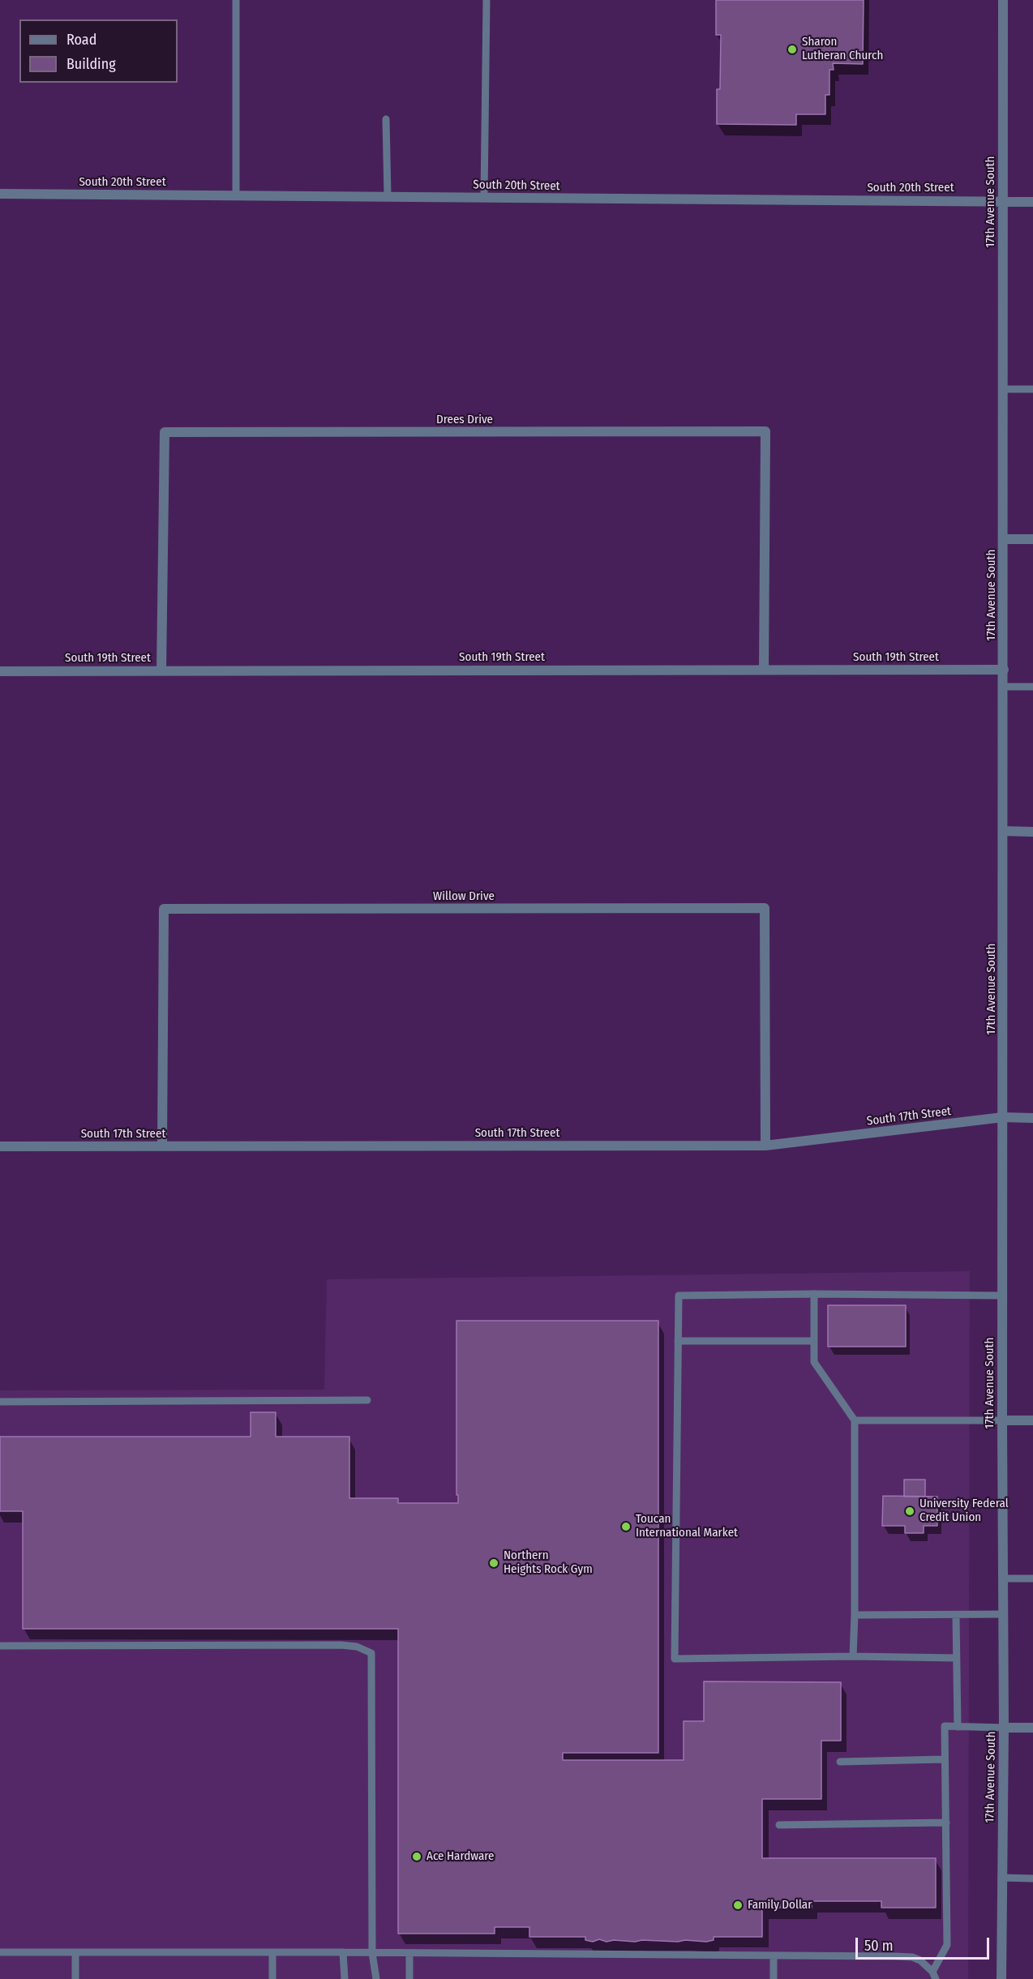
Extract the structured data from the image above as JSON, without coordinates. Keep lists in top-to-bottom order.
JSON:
{
  "streets": {
    "street": [
      "South 20th Street",
      "17th Avenue South",
      "Drees Drive",
      "South 19th Street",
      "Willow Drive",
      "South 17th Street"
    ]
  },
  "crossings": [
    ["South 20th Street", "17th Avenue South"],
    ["17th Avenue South", "South 19th Street"],
    ["17th Avenue South", "South 17th Street"],
    ["Drees Drive", "South 19th Street"],
    ["Willow Drive", "South 17th Street"]
  ],
  "places": [
    "Sharon Lutheran Church",
    "University Federal Credit Union",
    "Toucan International Market",
    "Northern Heights Rock Gym",
    "Ace Hardware",
    "Family Dollar"
  ],
  "legend": ["Road", "Building"],
  "scale_bar": "50 m"
}
